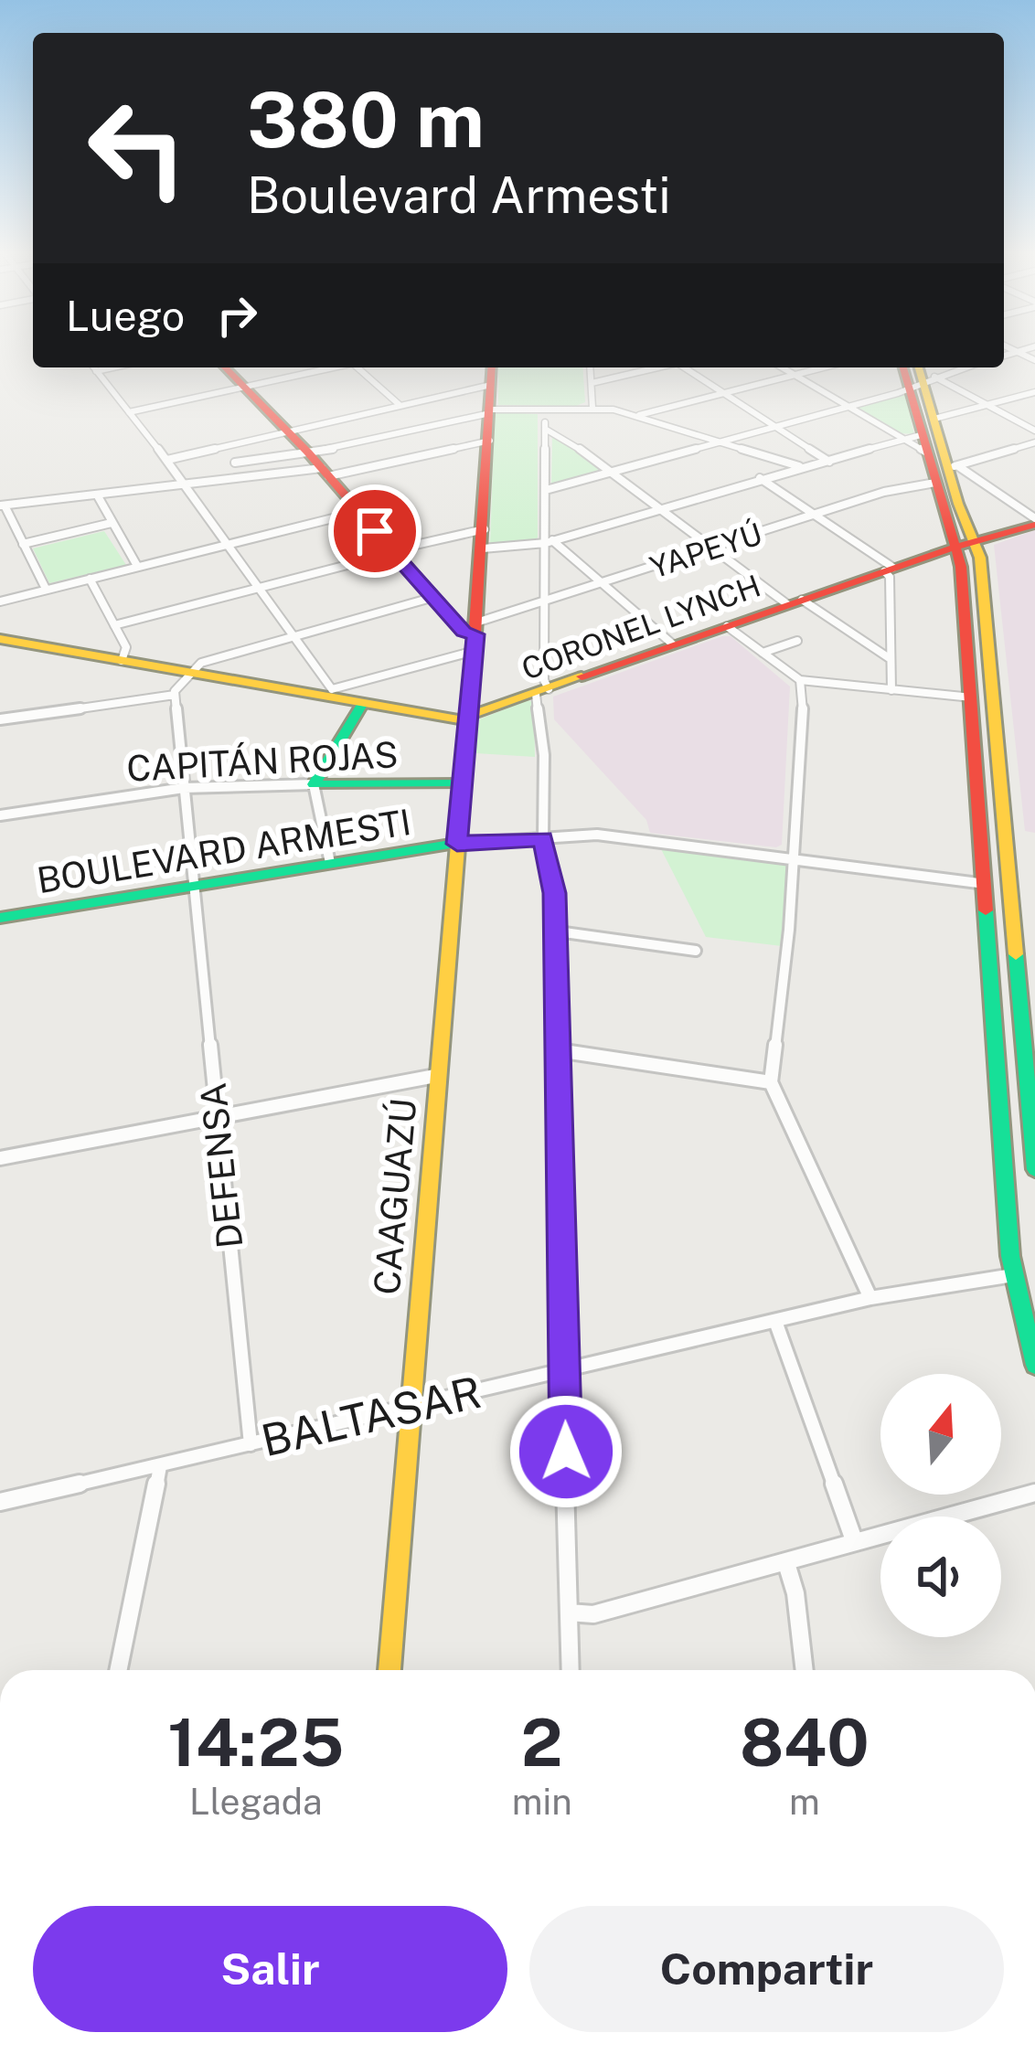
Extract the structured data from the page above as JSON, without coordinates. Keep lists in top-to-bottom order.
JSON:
{
  "streets": {
    "main road": [
      "CORONEL LYNCH",
      "CAPITÁN ROJAS",
      "BOULEVARD ARMESTI",
      "CAAGUAZÚ"
    ],
    "street": ["YAPEYÚ", "DEFENSA", "BALTASAR"]
  },
  "crossings": [
    ["YAPEYÚ", "CORONEL LYNCH"],
    ["YAPEYÚ", "CAAGUAZÚ"],
    ["CORONEL LYNCH", "CAAGUAZÚ"],
    ["CAPITÁN ROJAS", "DEFENSA"],
    ["CAPITÁN ROJAS", "CAAGUAZÚ"],
    ["BOULEVARD ARMESTI", "DEFENSA"],
    ["BOULEVARD ARMESTI", "CAAGUAZÚ"],
    ["DEFENSA", "BALTASAR"],
    ["CAAGUAZÚ", "BALTASAR"]
  ],
  "north": "top",
  "page": {
    "turn": ["380 m", "Boulevard Armesti"],
    "then": "Luego",
    "eta": [
      "14:25",
      "Llegada",
      "2",
      "min",
      "840",
      "m"
    ],
    "buttons": ["Salir", "Compartir"]
  }
}
